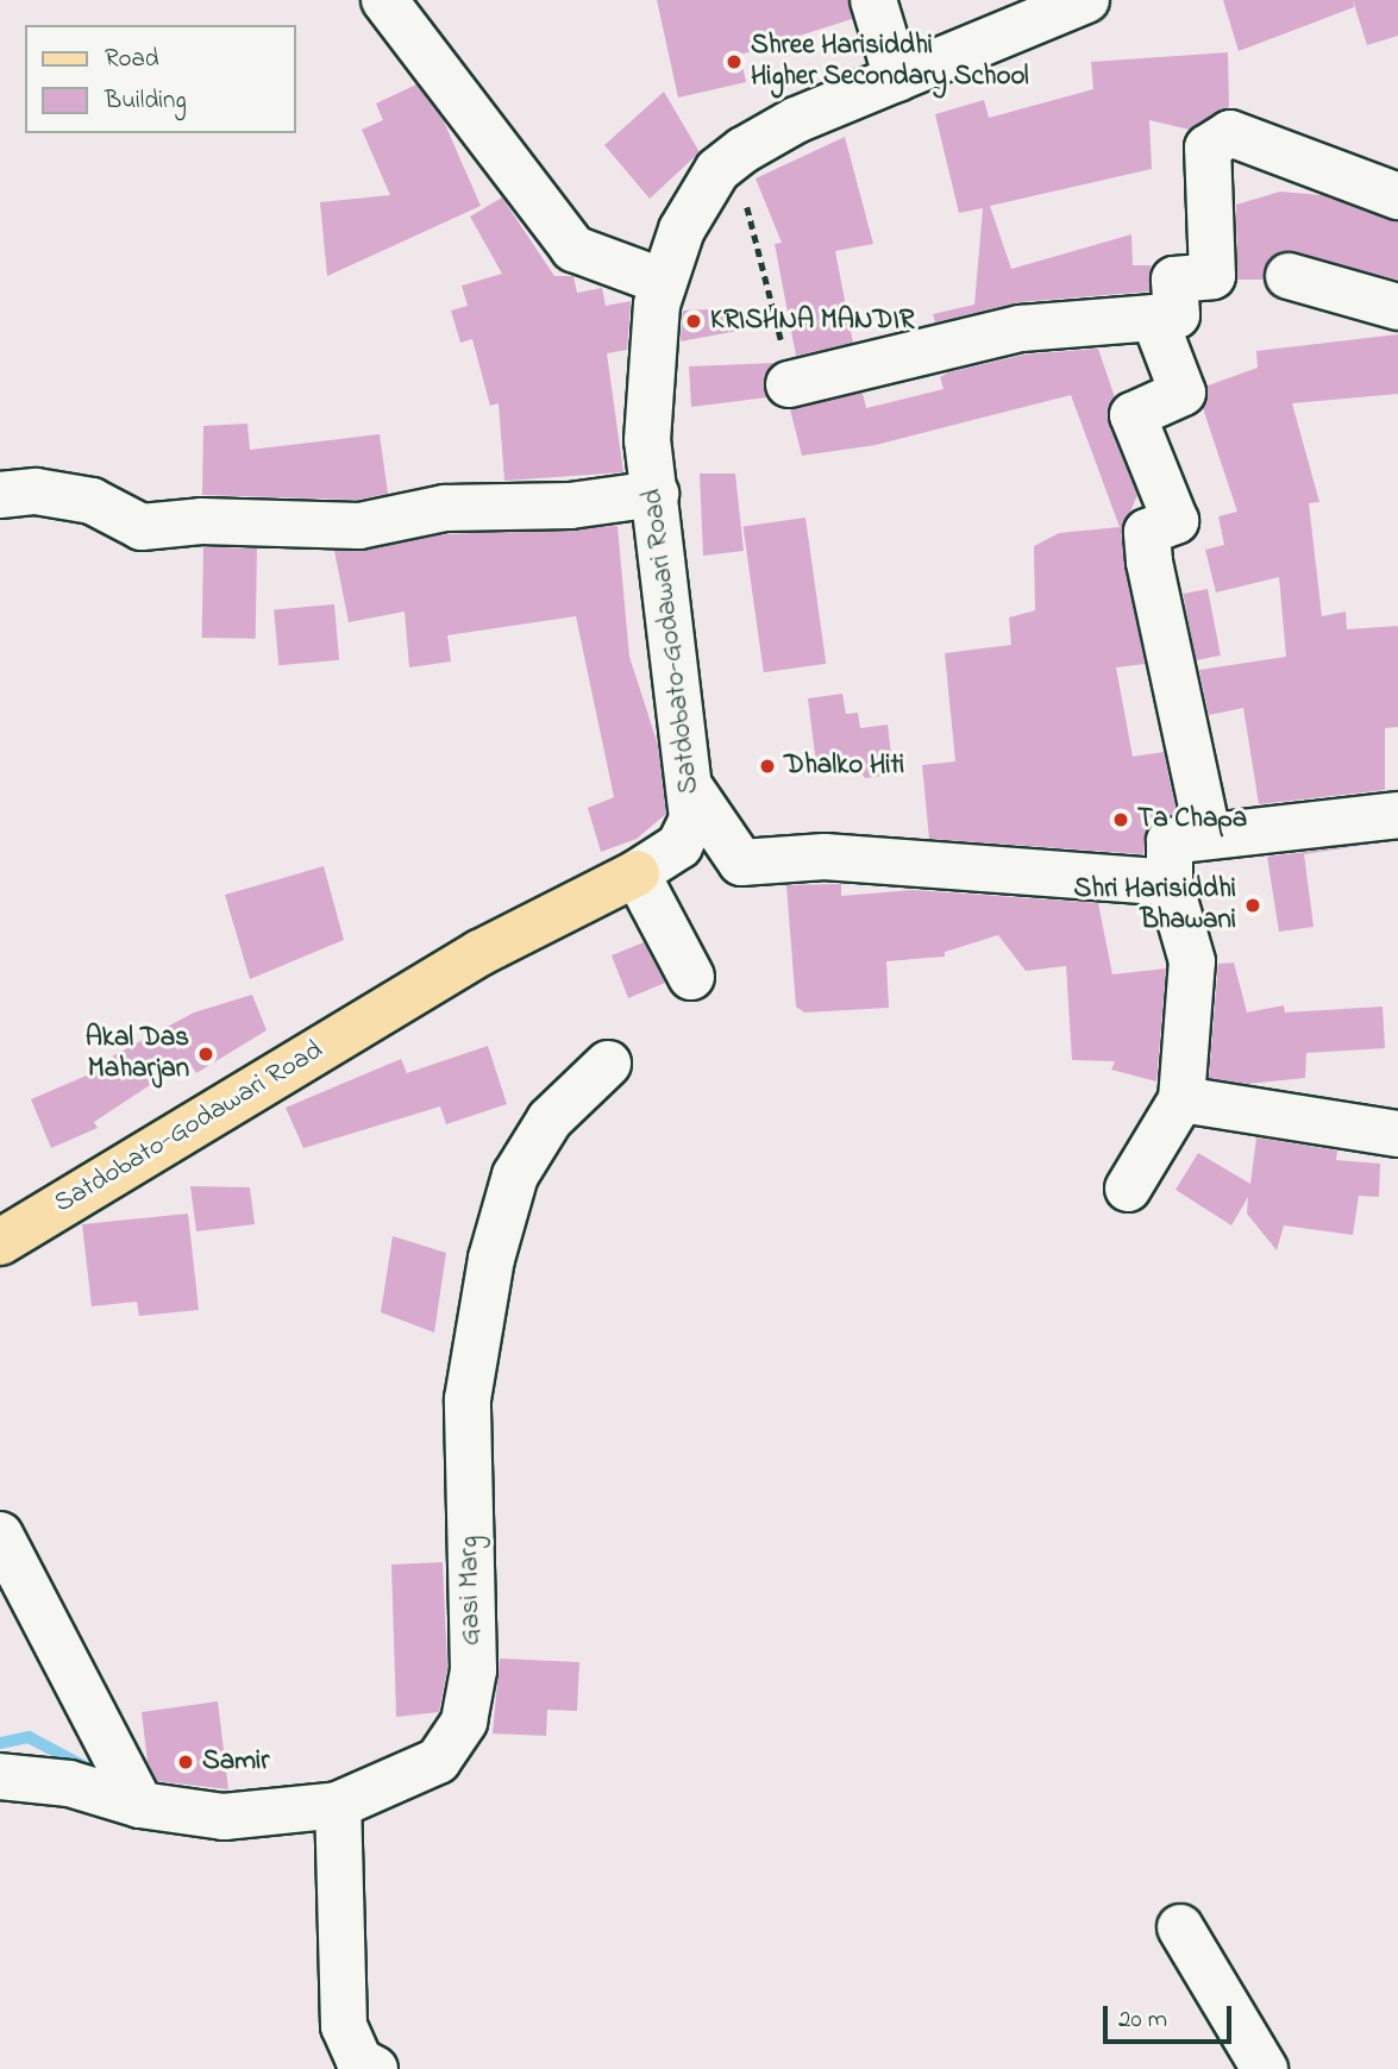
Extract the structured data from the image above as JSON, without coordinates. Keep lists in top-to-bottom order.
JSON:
{
  "streets": {
    "main road": ["Satdobato-Godawari Road"],
    "street": ["Gasi Marg"]
  },
  "places": [
    "Shree Harisiddhi Higher Secondary School",
    "KRISHNA MANDIR",
    "Dhalko Hiti",
    "Ta Chapa",
    "Shri Harisiddhi Bhawani",
    "Akal Das Maharjan",
    "Samir"
  ],
  "legend": ["Road", "Building"],
  "scale_bar": "20 m"
}
